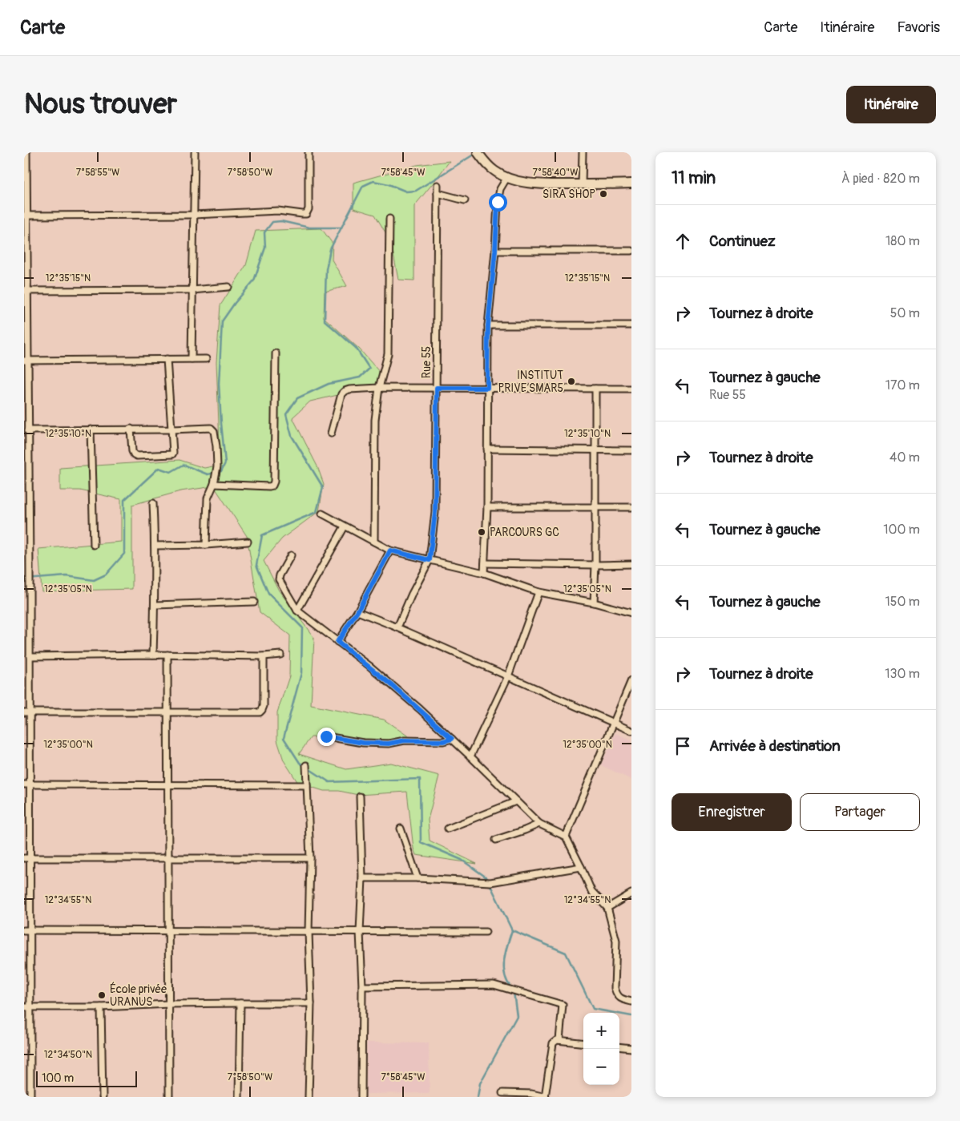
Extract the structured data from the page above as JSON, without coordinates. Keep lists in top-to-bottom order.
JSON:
{
  "streets": {
    "street": ["Rue 55"]
  },
  "places": [
    "SIRA SHOP",
    "INSTITUT PRIVE SMAR5",
    "PARCOURS GC",
    "École privée URANUS"
  ],
  "scale_bar": "100 m",
  "page": {
    "header": "Carte",
    "nav": ["Carte", "Itinéraire", "Favoris"],
    "buttons": [
      "Itinéraire",
      ["Enregistrer", "Partager"]
    ],
    "title": "Nous trouver",
    "heading": ["11 min", "À pied · 820 m"],
    "list": [
      ["Continuez", "180 m"],
      ["Tournez à droite", "50 m"],
      ["Tournez à gauche", "Rue 55", "170 m"],
      ["Tournez à droite", "40 m"],
      ["Tournez à gauche", "100 m"],
      ["Tournez à gauche", "150 m"],
      ["Tournez à droite", "130 m"],
      "Arrivée à destination"
    ],
    "map_buttons": ["+", "−"],
    "scale": "100 m"
  },
  "coordinates": [
    "7°58'55\"W",
    "7°58'50\"W",
    "7°58'45\"W",
    "7°58'40\"W",
    "12°35'15\"N",
    "12°35'10\"N",
    "12°35'05\"N",
    "12°35'00\"N",
    "12°34'55\"N",
    "12°34'50\"N"
  ]
}
